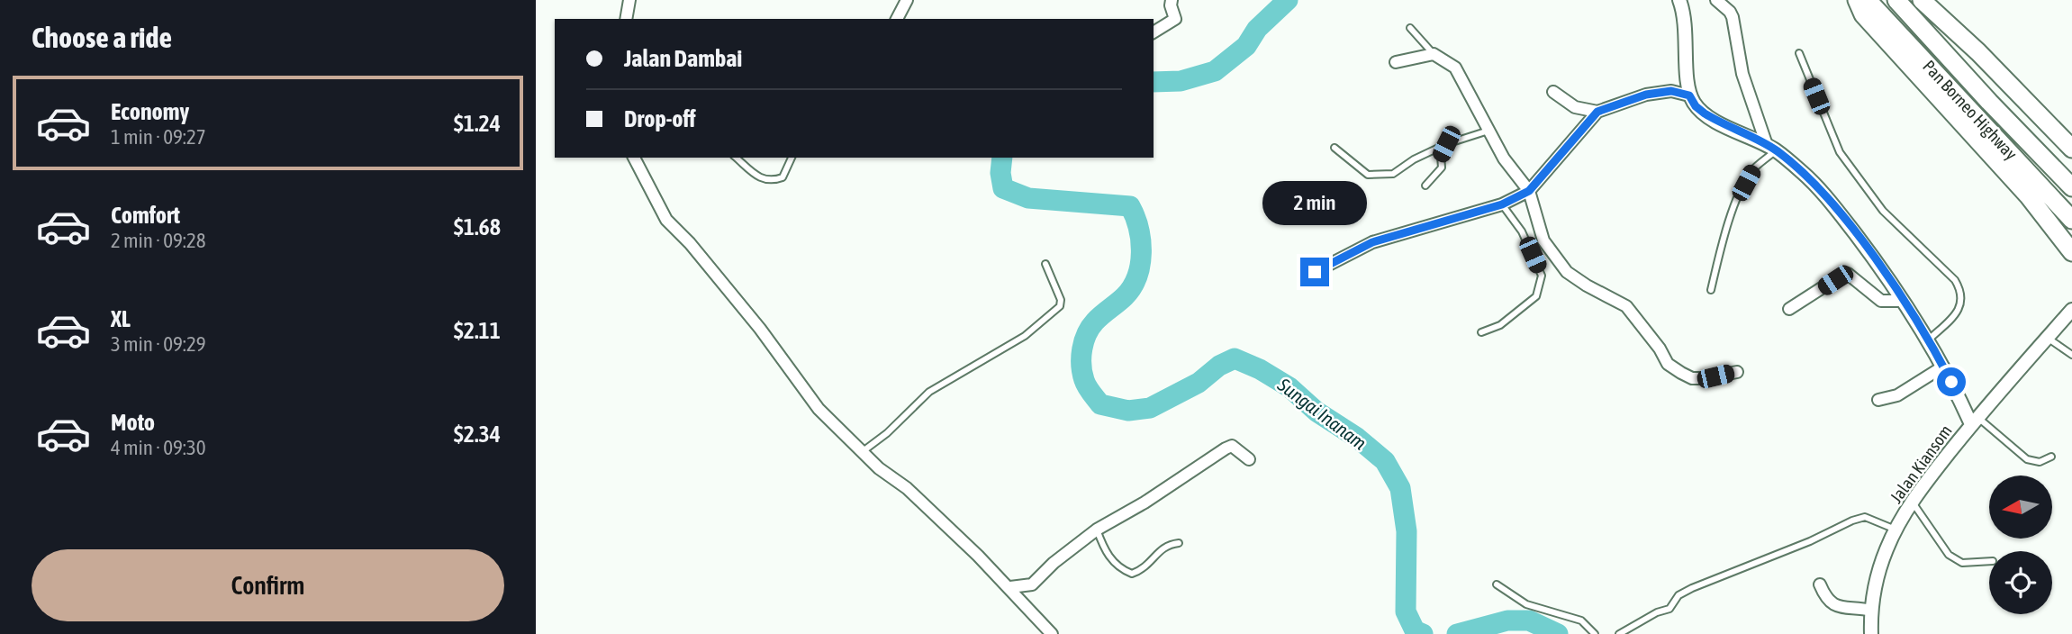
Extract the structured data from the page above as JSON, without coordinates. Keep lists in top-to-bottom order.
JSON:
{
  "streets": {
    "highway": ["Pan Borneo Highway"],
    "street": ["Jalan Kiansom"]
  },
  "water": ["Sungai Inanam"],
  "north": "left",
  "page": {
    "heading": "Choose a ride",
    "banner": ["Jalan Dambai", "Drop-off"],
    "list": [
      {
        "name": "Economy",
        "note": "1 min · 09:27",
        "value": "$1.24"
      },
      {
        "name": "Comfort",
        "note": "2 min · 09:28",
        "value": "$1.68"
      },
      {
        "name": "XL",
        "note": "3 min · 09:29",
        "value": "$2.11"
      },
      {
        "name": "Moto",
        "note": "4 min · 09:30",
        "value": "$2.34"
      }
    ],
    "bubble": "2 min",
    "buttons": "Confirm"
  }
}
